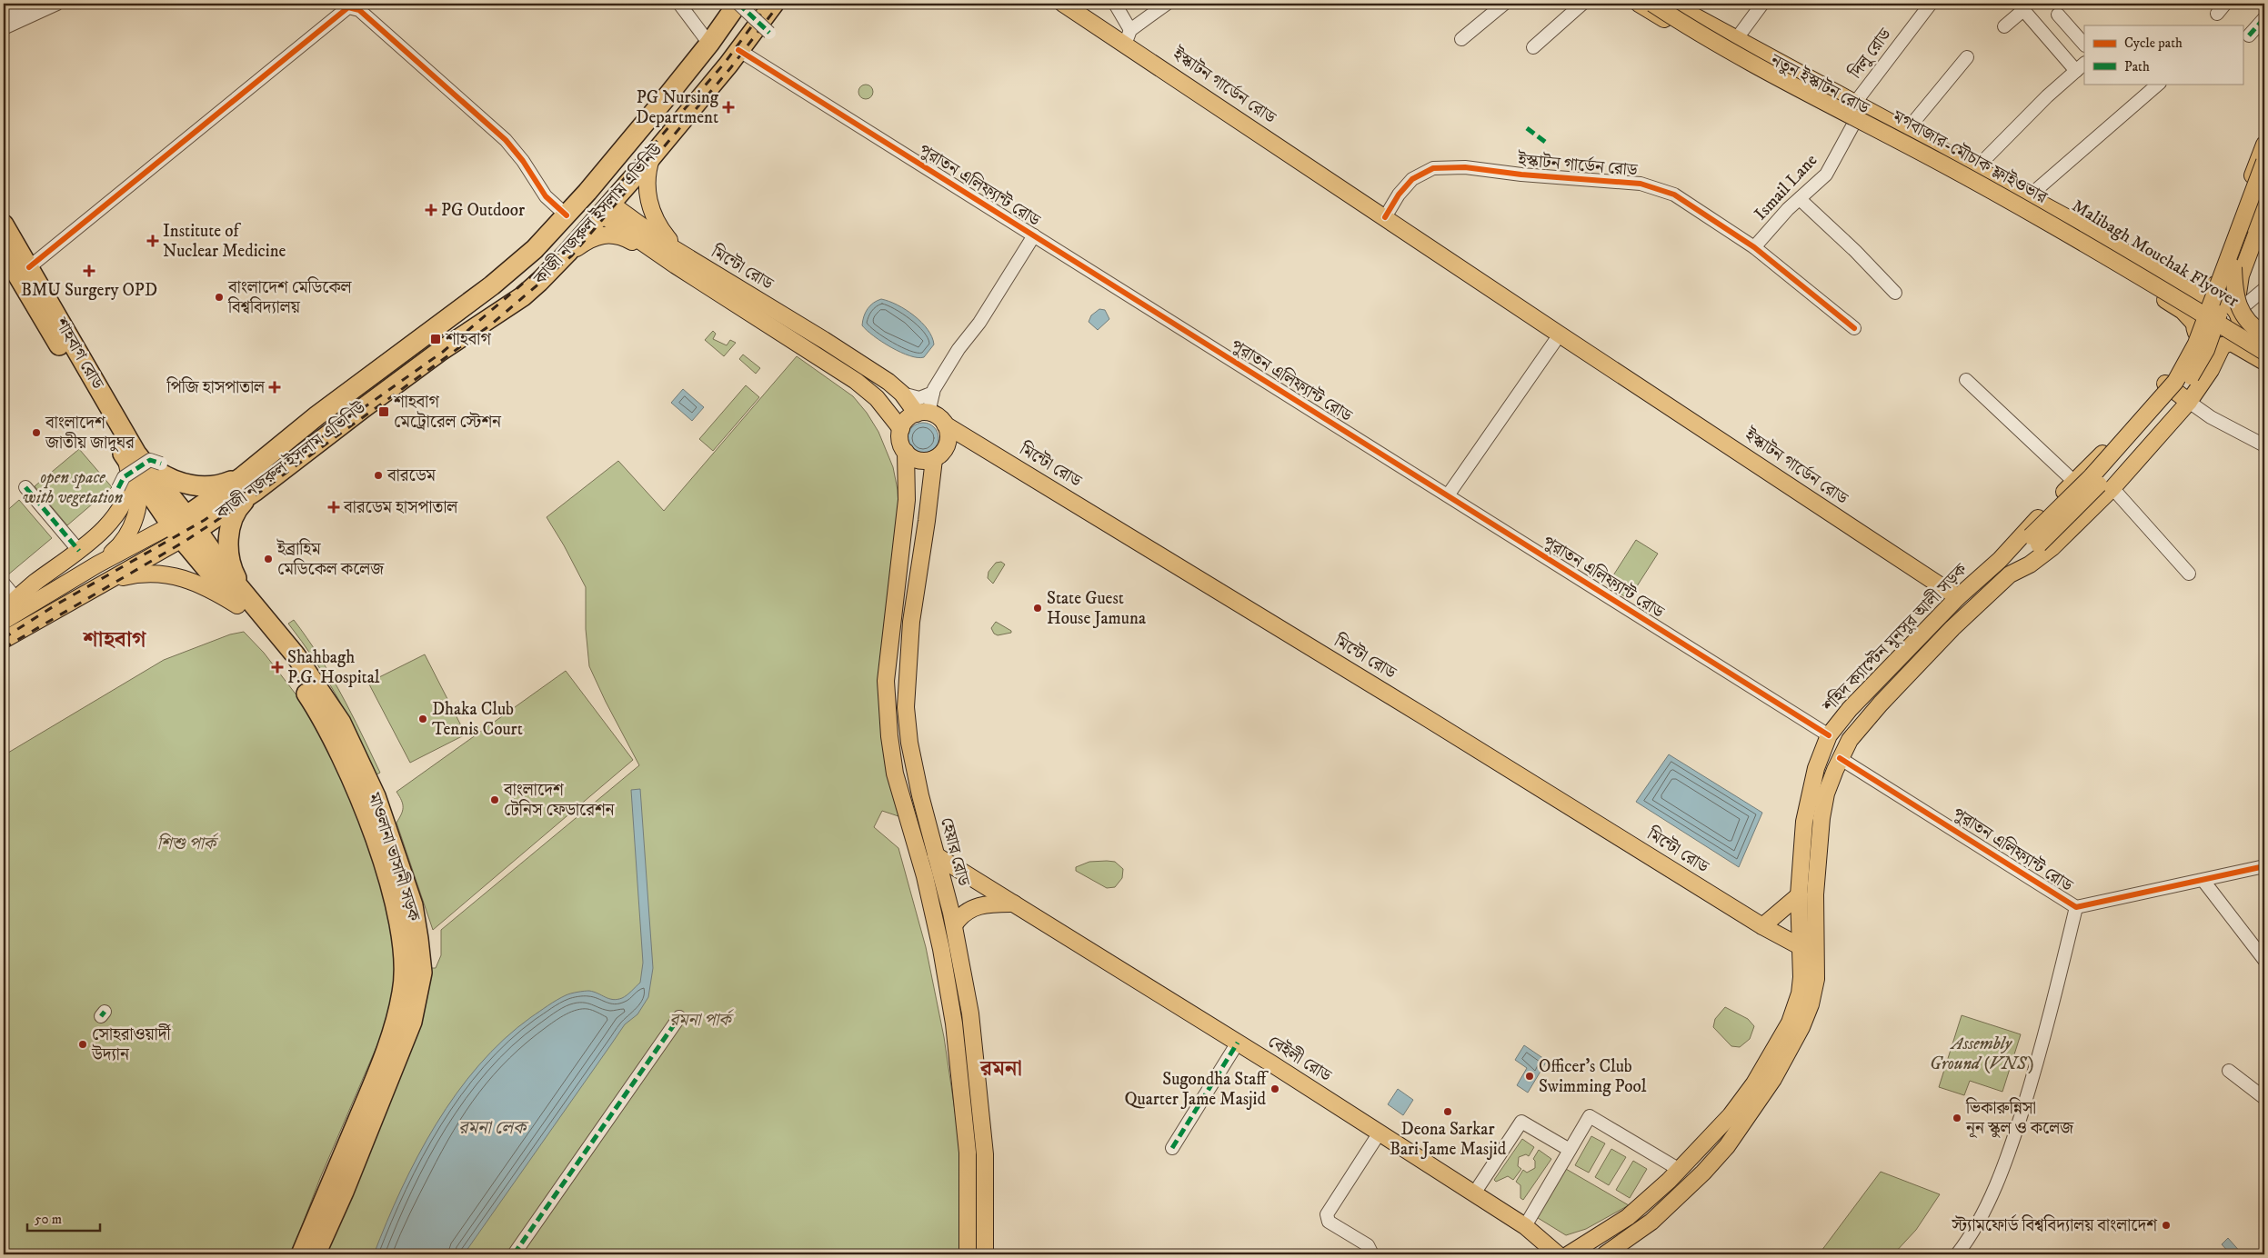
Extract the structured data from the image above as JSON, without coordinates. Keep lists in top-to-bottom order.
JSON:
{
  "streets": {
    "highway": ["কাজী নজরুল ইসলাম এভিনিউ", "শাহবাগ রোড", "মাওলানা ভাসানী সড়ক"],
    "main road": [
      "নতুন ইস্কাটন রোড",
      "ইস্কাটন গার্ডেন রোড",
      "মগবাজার-মৌচাক ফ্লাইওভার",
      "Malibagh Mouchak Flyover",
      "মিন্টো রোড",
      "শহিদ ক্যাপ্টেন মুনসুর আলী সড়ক",
      "হেয়ার রোড",
      "বেইলী রোড"
    ],
    "street": ["দিলু রোড", "পুরাতন এলিফ্যান্ট রোড", "Ismail Lane"]
  },
  "crossings": [
    ["দিলু রোড", "নতুন ইস্কাটন রোড"],
    ["নতুন ইস্কাটন রোড", "Ismail Lane"],
    ["নতুন ইস্কাটন রোড", "Malibagh Mouchak Flyover"],
    ["নতুন ইস্কাটন রোড", "শহিদ ক্যাপ্টেন মুনসুর আলী সড়ক"],
    ["ইস্কাটন গার্ডেন রোড", "Ismail Lane"],
    ["ইস্কাটন গার্ডেন রোড", "শহিদ ক্যাপ্টেন মুনসুর আলী সড়ক"],
    ["পুরাতন এলিফ্যান্ট রোড", "কাজী নজরুল ইসলাম এভিনিউ"],
    ["পুরাতন এলিফ্যান্ট রোড", "শহিদ ক্যাপ্টেন মুনসুর আলী সড়ক"],
    ["কাজী নজরুল ইসলাম এভিনিউ", "মিন্টো রোড"],
    ["কাজী নজরুল ইসলাম এভিনিউ", "শাহবাগ রোড"],
    ["কাজী নজরুল ইসলাম এভিনিউ", "মাওলানা ভাসানী সড়ক"],
    ["মিন্টো রোড", "শহিদ ক্যাপ্টেন মুনসুর আলী সড়ক"],
    ["মিন্টো রোড", "হেয়ার রোড"],
    ["শাহবাগ রোড", "মাওলানা ভাসানী সড়ক"],
    ["হেয়ার রোড", "বেইলী রোড"]
  ],
  "districts": ["শাহবাগ", "রমনা"],
  "water": ["রমনা লেক"],
  "parks": [
    "open space with vegetation",
    "শিশু পার্ক",
    "রমনা পার্ক",
    "Assembly Ground (VNS)"
  ],
  "places": {
    "health": [
      "PG Nursing Department",
      "PG Outdoor",
      "Institute of Nuclear Medicine",
      "BMU Surgery OPD",
      "পিজি হাসপাতাল",
      "বারডেম হাসপাতাল",
      "Shahbagh P.G. Hospital"
    ],
    "other": [
      "বাংলাদেশ মেডিকেল বিশ্ববিদ্যালয়",
      "বাংলাদেশ জাতীয় জাদুঘর",
      "বারডেম",
      "ইব্রাহিম মেডিকেল কলেজ",
      "State Guest House Jamuna",
      "Dhaka Club Tennis Court",
      "বাংলাদেশ টেনিস ফেডারেশন",
      "সোহরাওয়ার্দী উদ্যান",
      "Officer's Club Swimming Pool",
      "Sugondha Staff Quarter Jame Masjid",
      "Deona Sarkar Bari Jame Masjid",
      "ভিকারুন্নিসা নূন স্কুল ও কলেজ",
      "স্ট্যামফোর্ড বিশ্ববিদ্যালয় বাংলাদেশ"
    ],
    "transit": ["শাহবাগ", "শাহবাগ মেট্রোরেল স্টেশন"]
  },
  "legend": ["Cycle path", "Path"],
  "scale_bar": "50 m"
}
